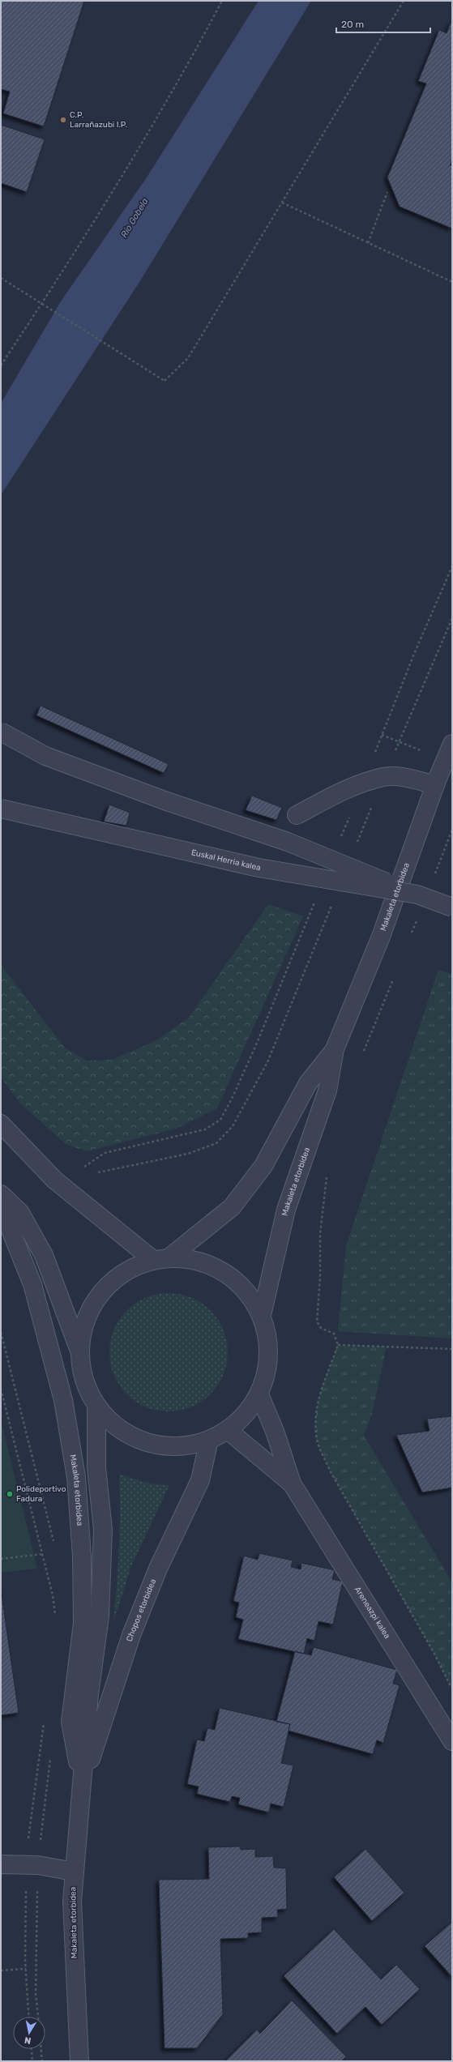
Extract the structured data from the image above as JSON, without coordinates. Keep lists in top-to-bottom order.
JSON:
{
  "streets": {
    "street": [
      "Euskal Herria kalea",
      "Makaleta etorbidea",
      "Chopos etorbidea",
      "Areneazpi kalea"
    ]
  },
  "crossings": [
    ["Makaleta etorbidea", "Chopos etorbidea"]
  ],
  "water": ["Río Gobela"],
  "places": ["C.P. Larrañazubi I.P.", "Polideportivo Fadura"],
  "scale_bar": "20 m",
  "north": "bottom"
}
